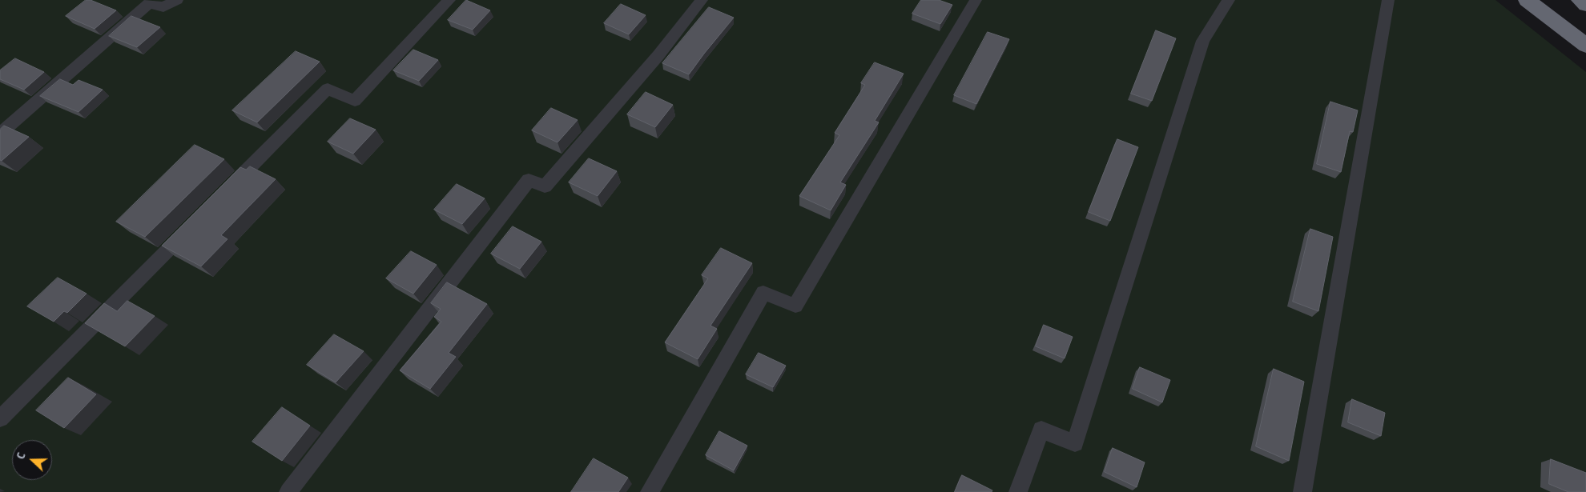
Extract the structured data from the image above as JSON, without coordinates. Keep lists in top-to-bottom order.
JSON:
{
  "north": "left"
}
